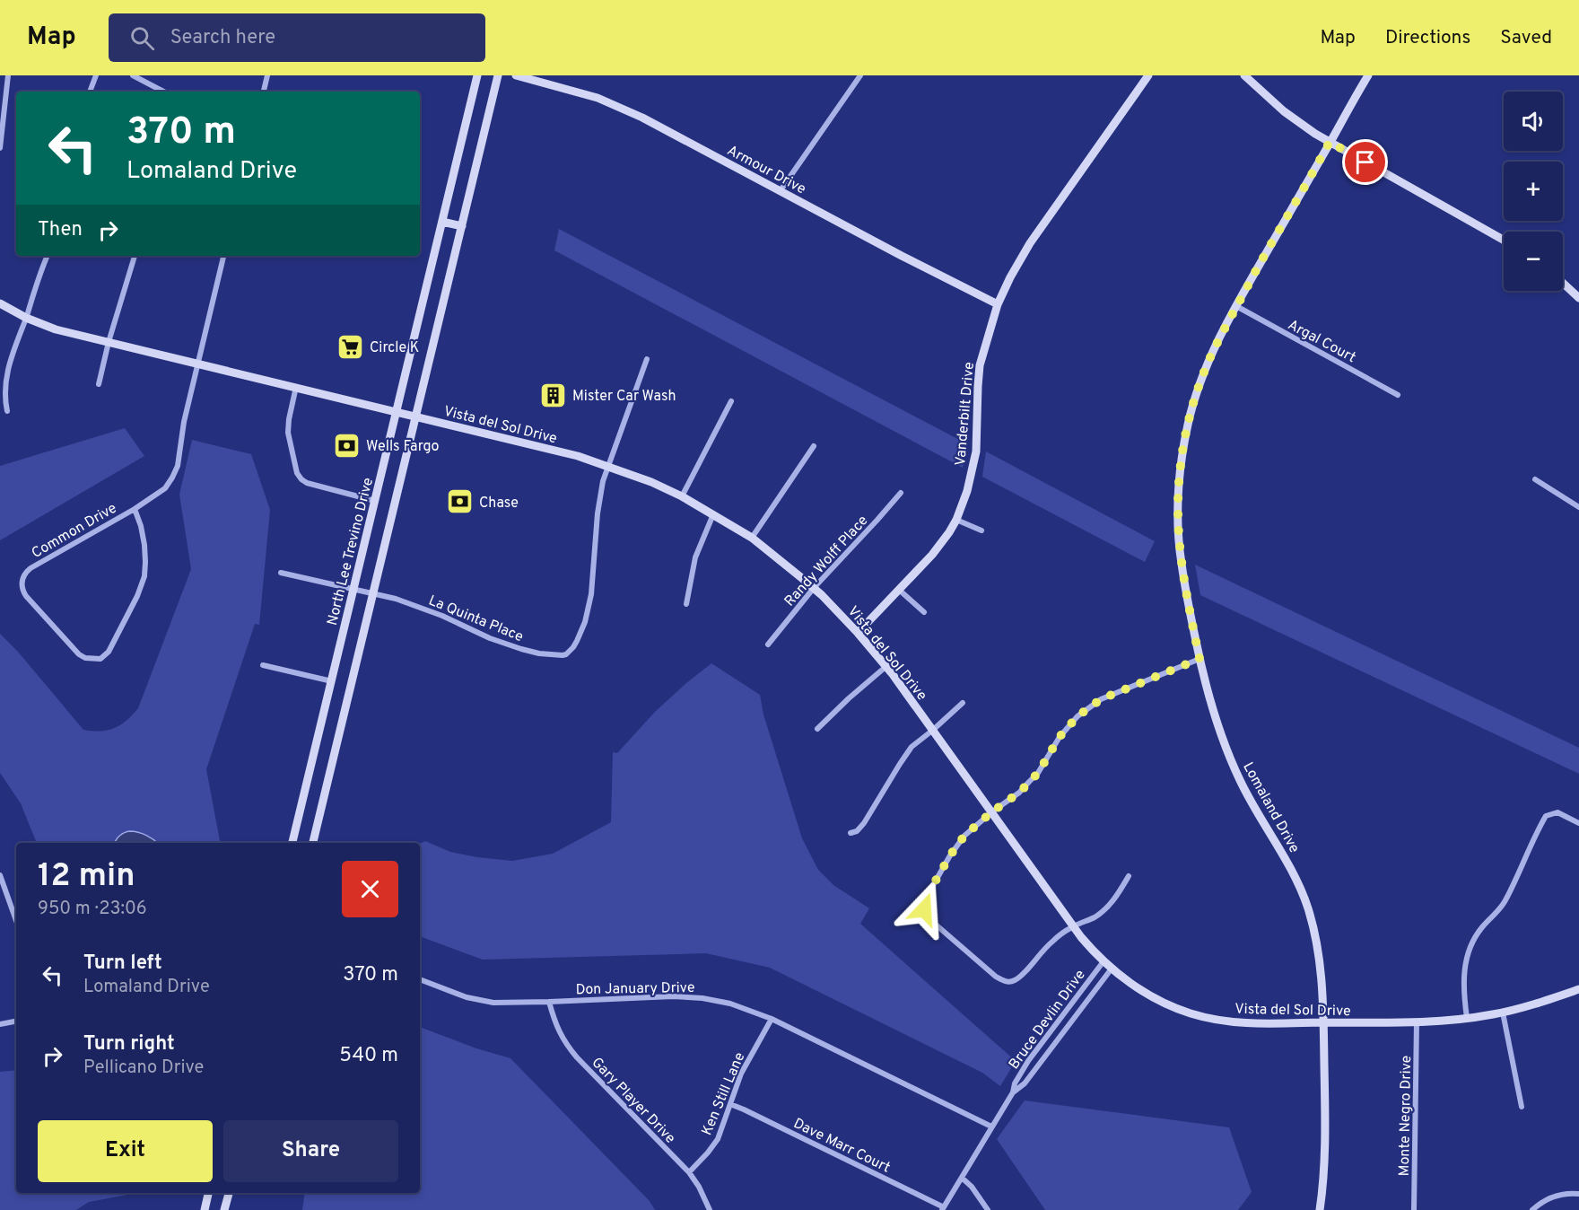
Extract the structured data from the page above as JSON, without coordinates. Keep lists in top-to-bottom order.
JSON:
{
  "streets": {
    "main road": [
      "Armour Drive",
      "Vanderbilt Drive",
      "Vista del Sol Drive",
      "North Lee Trevino Drive",
      "Lomaland Drive"
    ],
    "street": [
      "Argal Court",
      "Common Drive",
      "Randy Wolff Place",
      "La Quinta Place",
      "Don January Drive",
      "Bruce Devlin Drive",
      "Ken Still Lane",
      "Gary Player Drive",
      "Monte Negro Drive",
      "Dave Marr Court"
    ]
  },
  "crossings": [
    ["Armour Drive", "Vanderbilt Drive"],
    ["Argal Court", "Lomaland Drive"],
    ["Vanderbilt Drive", "Vista del Sol Drive"],
    ["Vista del Sol Drive", "Common Drive"],
    ["Vista del Sol Drive", "North Lee Trevino Drive"],
    ["Vista del Sol Drive", "Randy Wolff Place"],
    ["Vista del Sol Drive", "La Quinta Place"],
    ["Vista del Sol Drive", "Lomaland Drive"],
    ["Vista del Sol Drive", "Bruce Devlin Drive"],
    ["Vista del Sol Drive", "Monte Negro Drive"],
    ["North Lee Trevino Drive", "La Quinta Place"],
    ["Don January Drive", "Bruce Devlin Drive"],
    ["Don January Drive", "Ken Still Lane"],
    ["Don January Drive", "Gary Player Drive"],
    ["Bruce Devlin Drive", "Dave Marr Court"],
    ["Ken Still Lane", "Gary Player Drive"],
    ["Ken Still Lane", "Dave Marr Court"]
  ],
  "places": {
    "supermarket": ["Circle K"],
    "building": ["Mister Car Wash"],
    "bank": ["Wells Fargo", "Chase"]
  },
  "page": {
    "header": "Map",
    "search": "Search here",
    "nav": ["Map", "Directions", "Saved"],
    "map_buttons": ["+", "−"],
    "turn": ["370 m", "Lomaland Drive"],
    "then": "Then",
    "heading": ["12 min", "950 m · 23:06"],
    "list": [
      {
        "name": "Turn left",
        "note": "Lomaland Drive",
        "value": "370 m"
      },
      {
        "name": "Turn right",
        "note": "Pellicano Drive",
        "value": "540 m"
      }
    ],
    "buttons": ["Exit", "Share"]
  }
}
